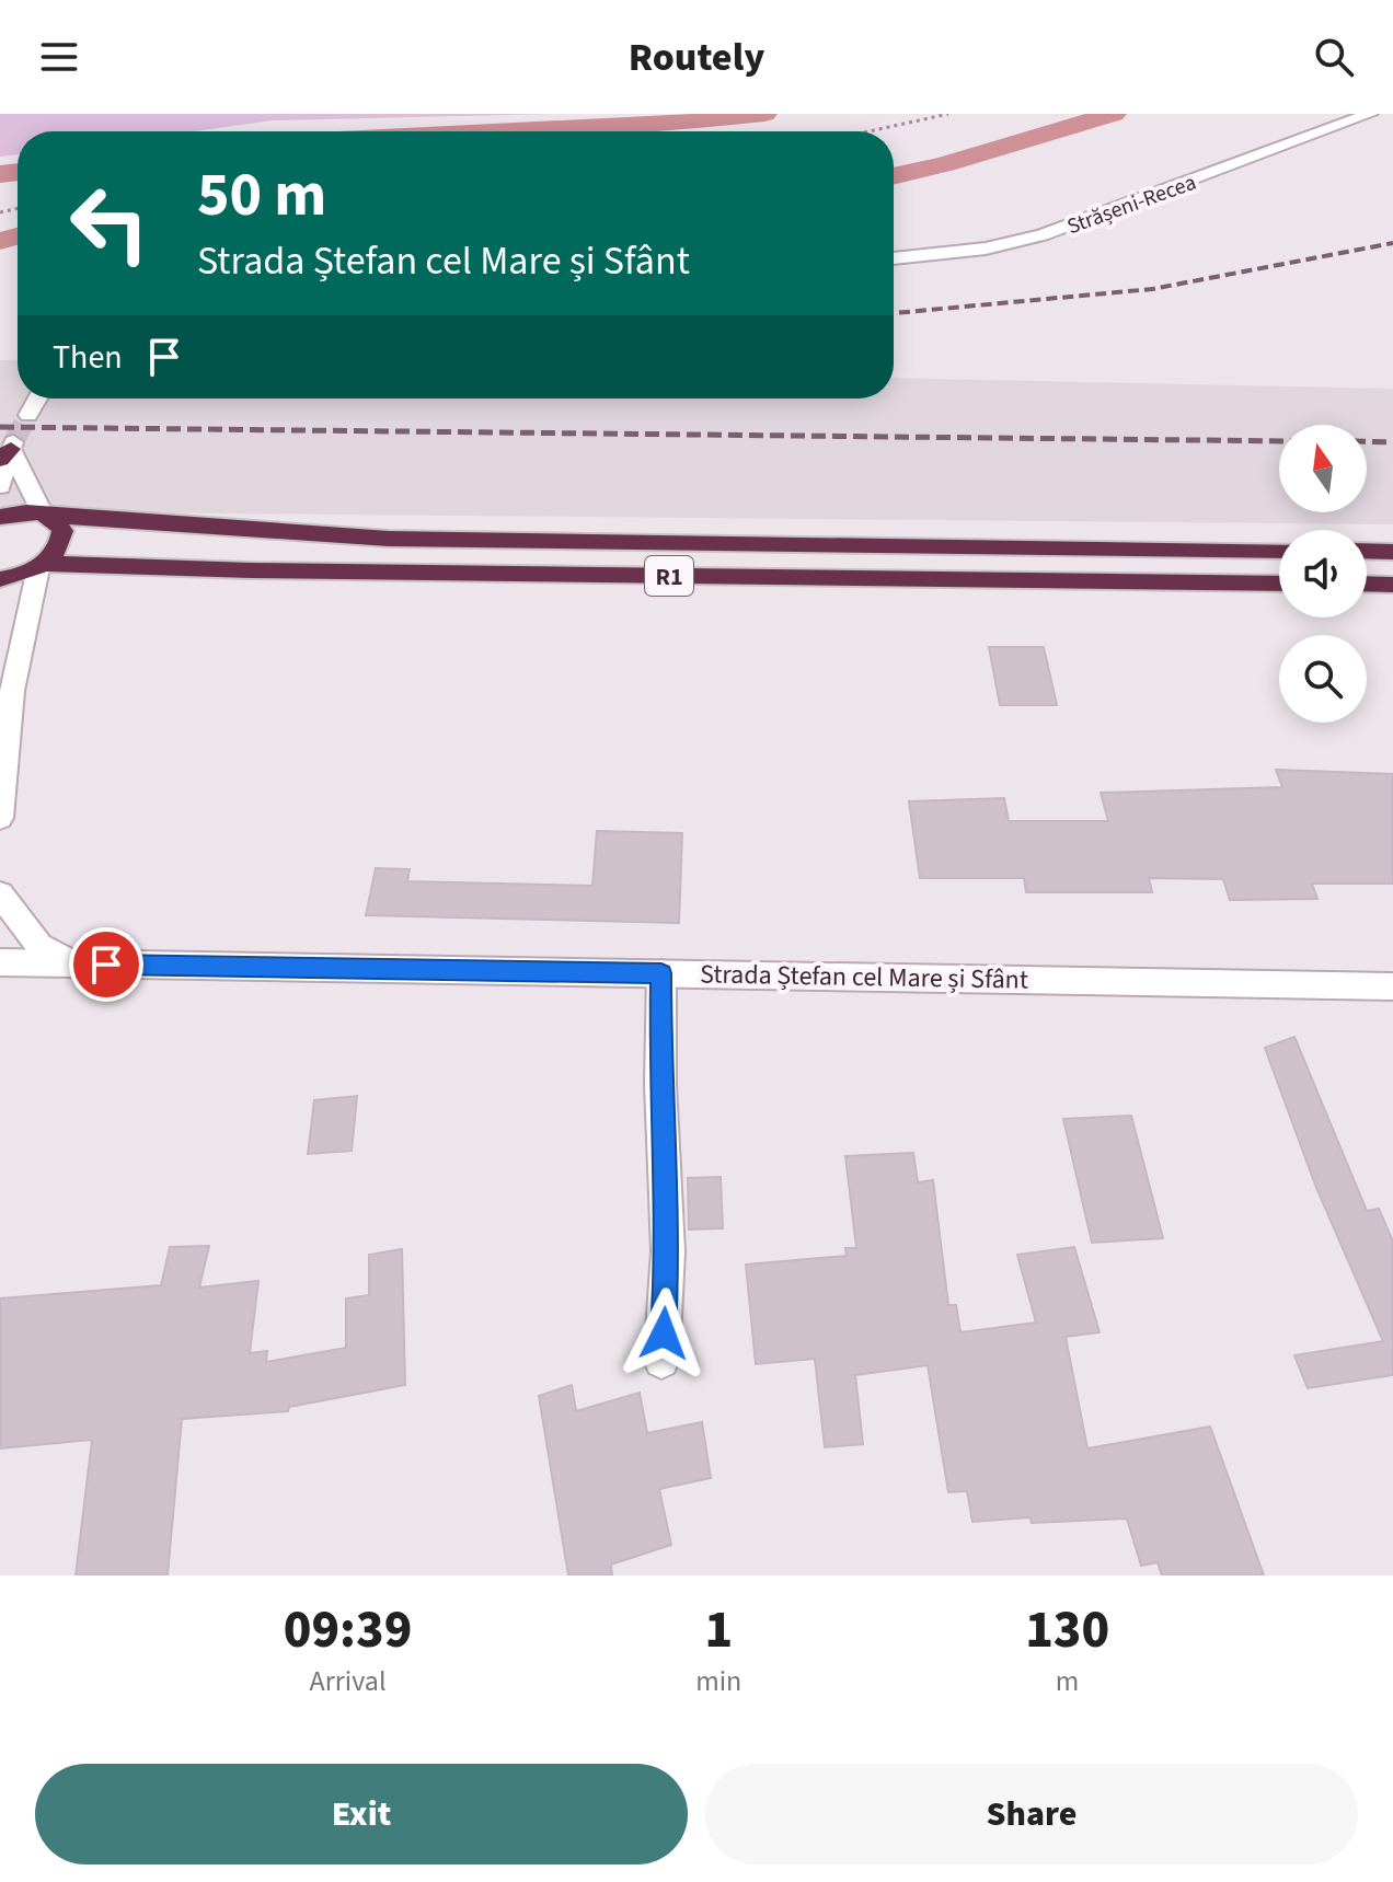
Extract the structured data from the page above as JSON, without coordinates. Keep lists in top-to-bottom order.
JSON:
{
  "streets": {
    "highway": ["R1"],
    "street": ["Strășeni-Recea", "Strada Ștefan cel Mare și Sfânt"]
  },
  "north": "top",
  "page": {
    "header": "Routely",
    "turn": ["50 m", "Strada Ștefan cel Mare și Sfânt"],
    "then": "Then",
    "eta": [
      "09:39",
      "Arrival",
      "1",
      "min",
      "130",
      "m"
    ],
    "buttons": ["Exit", "Share"]
  }
}
